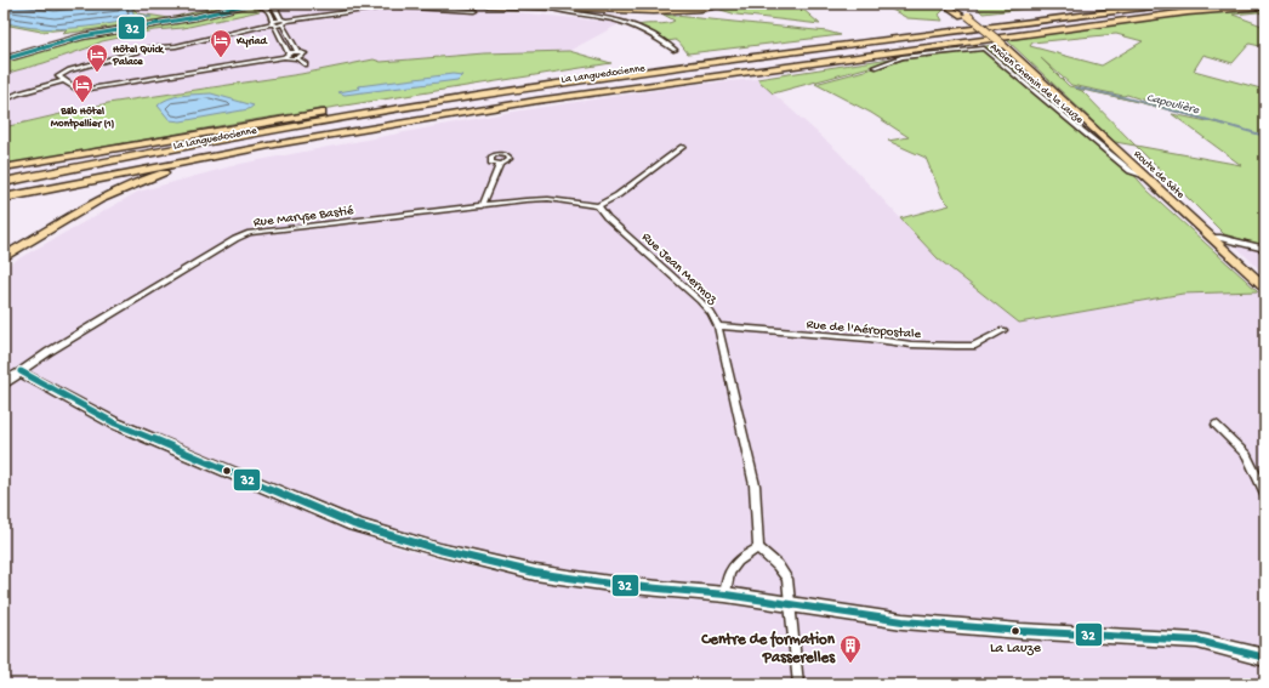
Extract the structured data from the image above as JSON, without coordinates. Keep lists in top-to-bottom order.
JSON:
{
  "streets": {
    "highway": ["La Languedocienne"],
    "main road": ["Route de Sète"],
    "street": [
      "Ancien Chemin de la Lauze",
      "Rue Maryse Bastié",
      "Rue Jean Mermoz",
      "Rue de l'Aéropostale"
    ]
  },
  "crossings": [
    ["Ancien Chemin de la Lauze", "Route de Sète"],
    ["Rue Maryse Bastié", "Rue Jean Mermoz"],
    ["Rue Jean Mermoz", "Rue de l'Aéropostale"]
  ],
  "water": ["Capoulière"],
  "places": {
    "hotel": ["Kyriad", "Hôtel Quick Palace", "B&b Hôtel Montpellier (1)"],
    "other": ["La Lauze"],
    "building": ["Centre de formation Passerelles"]
  },
  "lines": ["transit line 32"]
}
